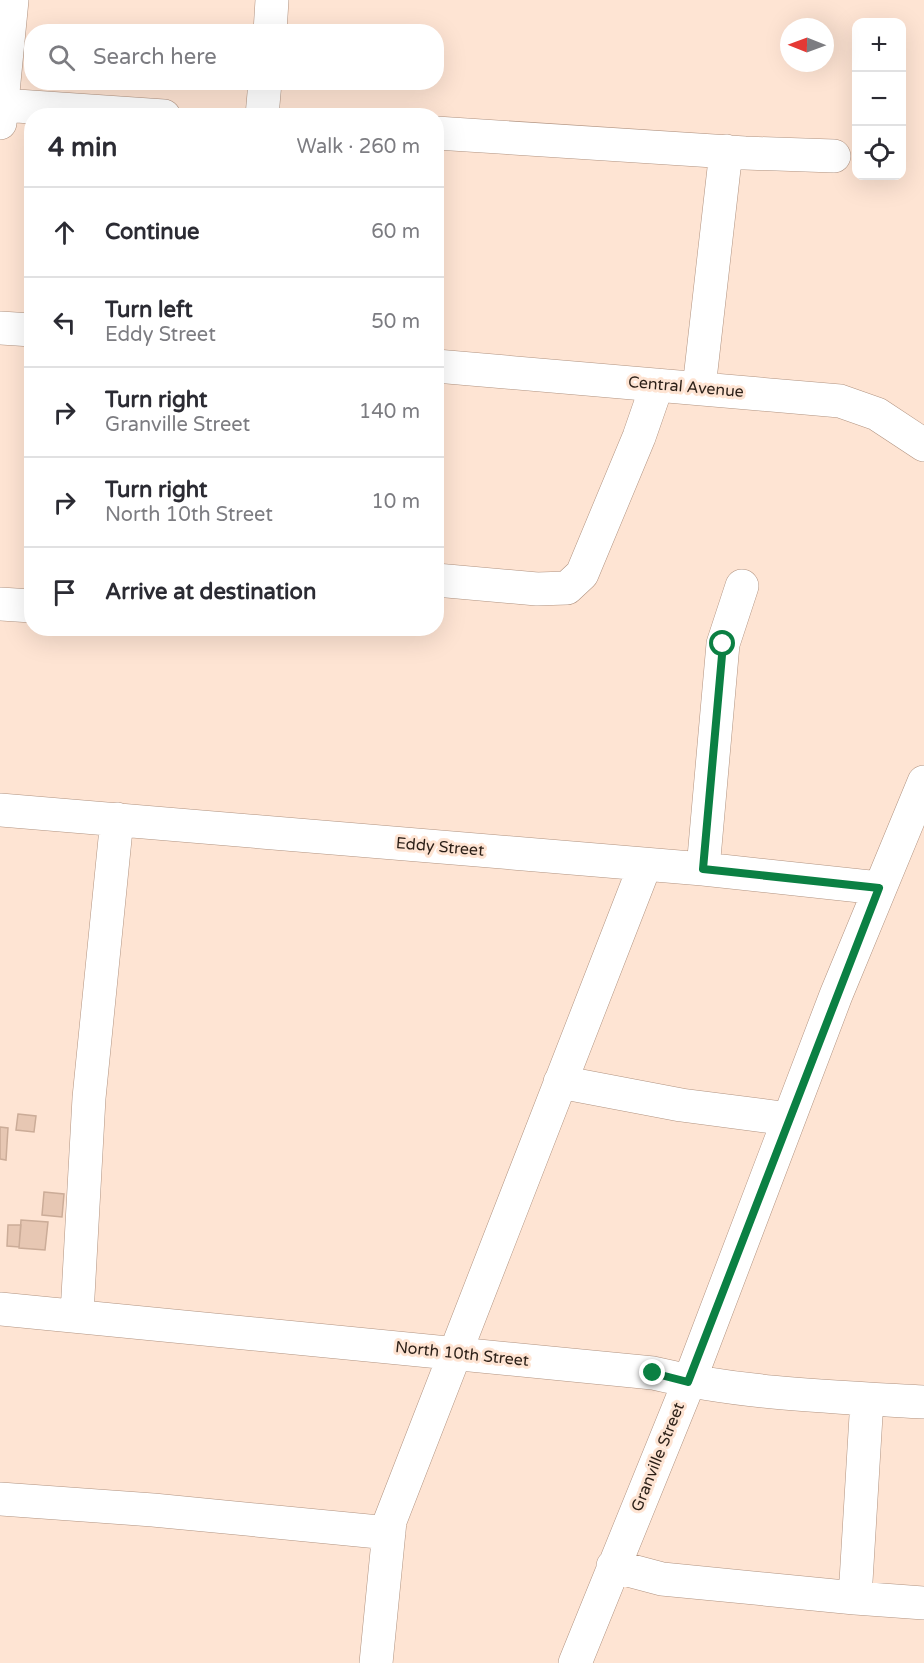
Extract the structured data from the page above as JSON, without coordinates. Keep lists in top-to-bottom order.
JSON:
{
  "streets": {
    "street": [
      "Central Avenue",
      "Eddy Street",
      "North 10th Street",
      "Granville Street"
    ]
  },
  "crossings": [
    ["Eddy Street", "Granville Street"],
    ["North 10th Street", "Granville Street"]
  ],
  "north": "left",
  "page": {
    "map_buttons": ["+", "−"],
    "search": "Search here",
    "heading": ["4 min", "Walk · 260 m"],
    "list": [
      ["Continue", "60 m"],
      ["Turn left", "Eddy Street", "50 m"],
      ["Turn right", "Granville Street", "140 m"],
      ["Turn right", "North 10th Street", "10 m"],
      "Arrive at destination"
    ]
  }
}
